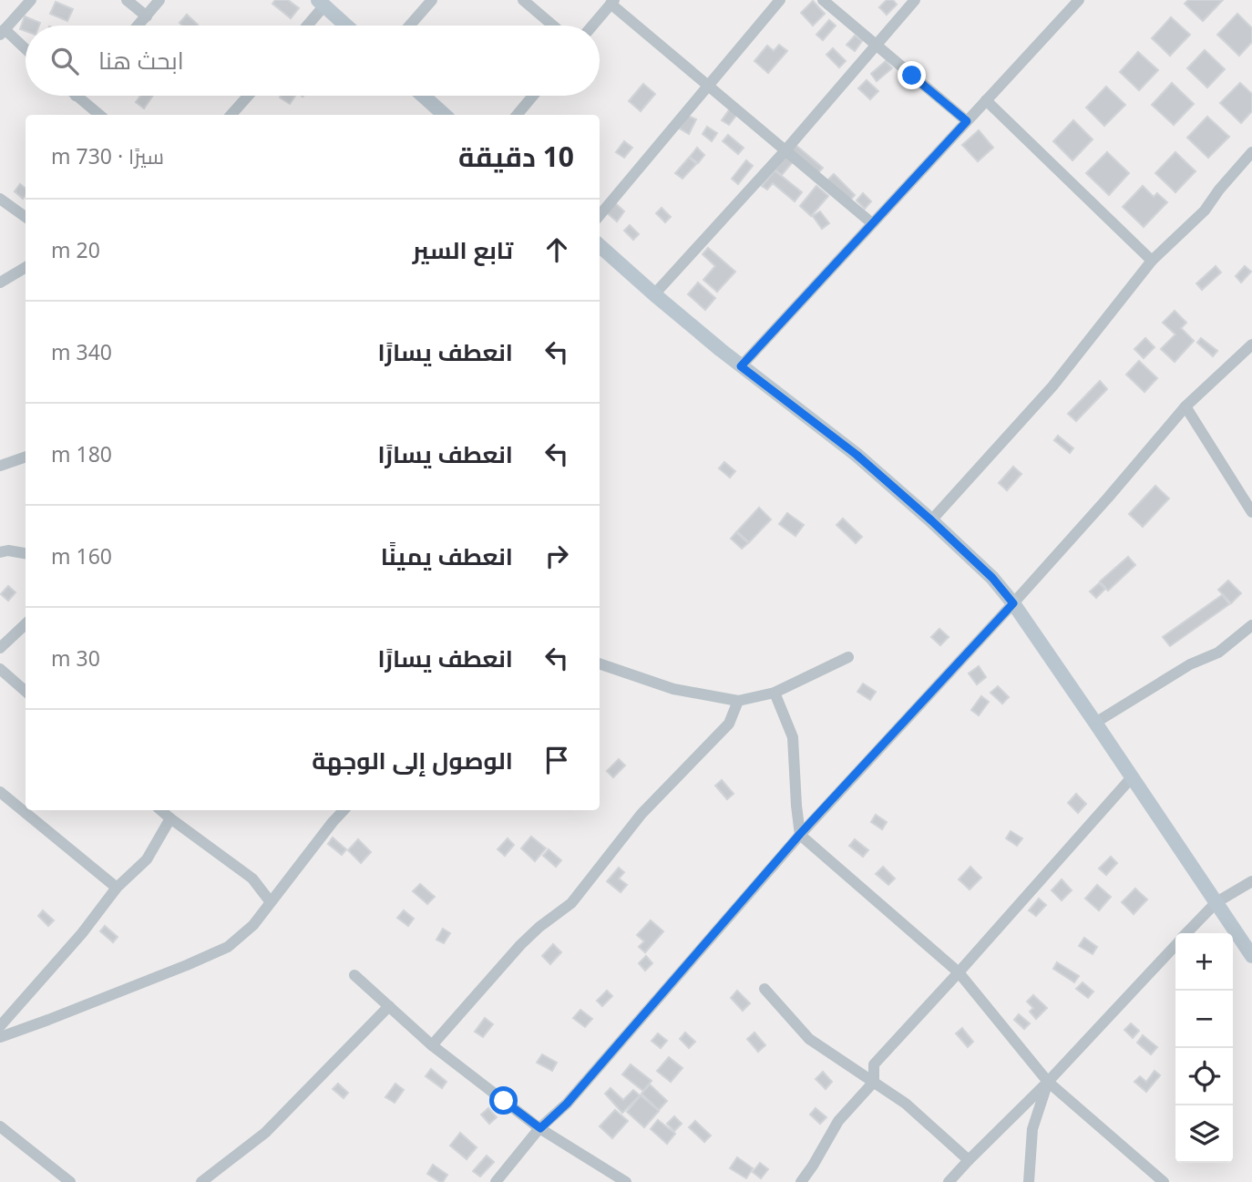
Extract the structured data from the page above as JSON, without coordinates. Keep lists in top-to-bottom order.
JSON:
{
  "page": {
    "search": "ابحث هنا",
    "heading": ["10 دقيقة", "سيرًا · 730 m"],
    "list": [
      ["تابع السير", "20 m"],
      ["انعطف يسارًا", "340 m"],
      ["انعطف يسارًا", "180 m"],
      ["انعطف يمينًا", "160 m"],
      ["انعطف يسارًا", "30 m"],
      "الوصول إلى الوجهة"
    ],
    "map_buttons": ["+", "−"]
  }
}
